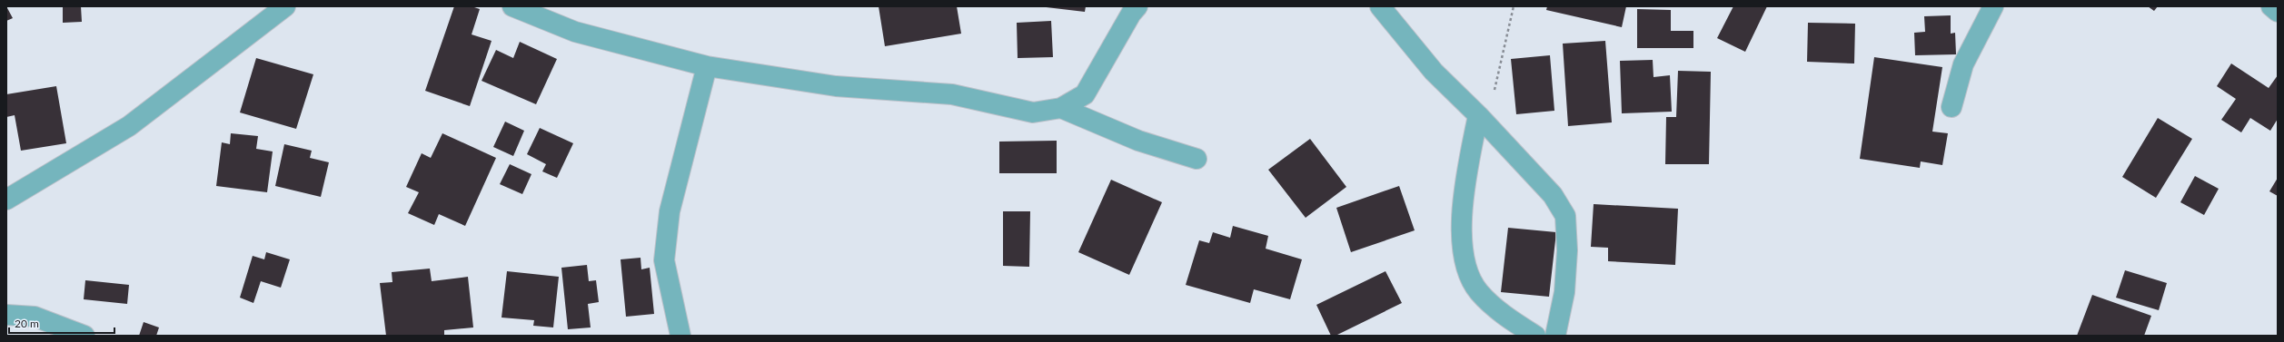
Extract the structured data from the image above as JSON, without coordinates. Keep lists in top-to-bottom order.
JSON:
{
  "scale_bar": "20 m"
}
